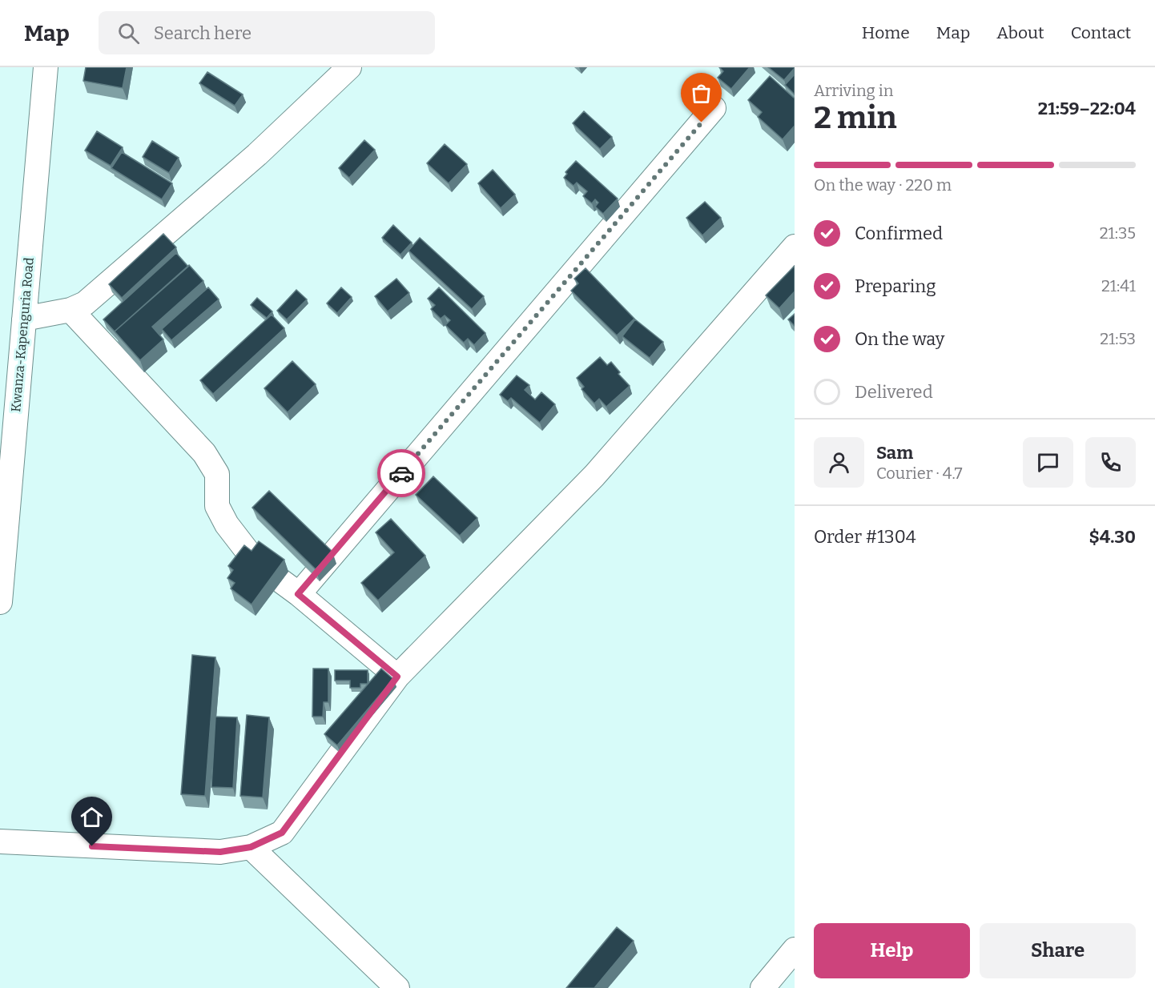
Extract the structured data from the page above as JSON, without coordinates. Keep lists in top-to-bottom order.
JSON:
{
  "streets": {
    "street": ["Kwanza-Kapenguria Road"]
  },
  "page": {
    "header": "Map",
    "search": "Search here",
    "nav": [
      "Home",
      "Map",
      "About",
      "Contact"
    ],
    "heading": ["2 min", "Arriving in", "21:59–22:04"],
    "panel": [
      "Sam",
      "Courier · 4.7",
      "Order #1304",
      "$4.30"
    ],
    "bar": "On the way · 220 m",
    "list": [
      ["Confirmed", "21:35"],
      ["Preparing", "21:41"],
      ["On the way", "21:53"],
      "Delivered"
    ],
    "buttons": ["Help", "Share"]
  }
}
